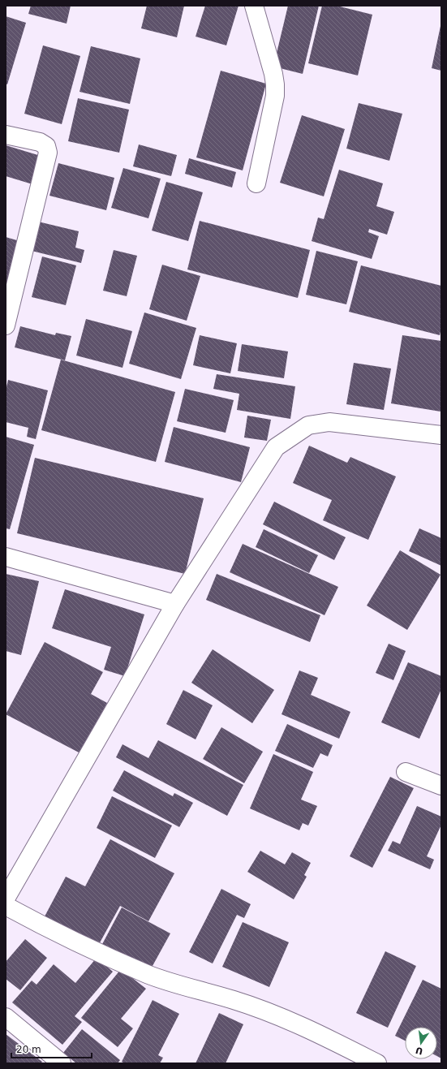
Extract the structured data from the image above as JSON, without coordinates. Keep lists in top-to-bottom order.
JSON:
{
  "scale_bar": "20 m",
  "north": "bottom"
}
